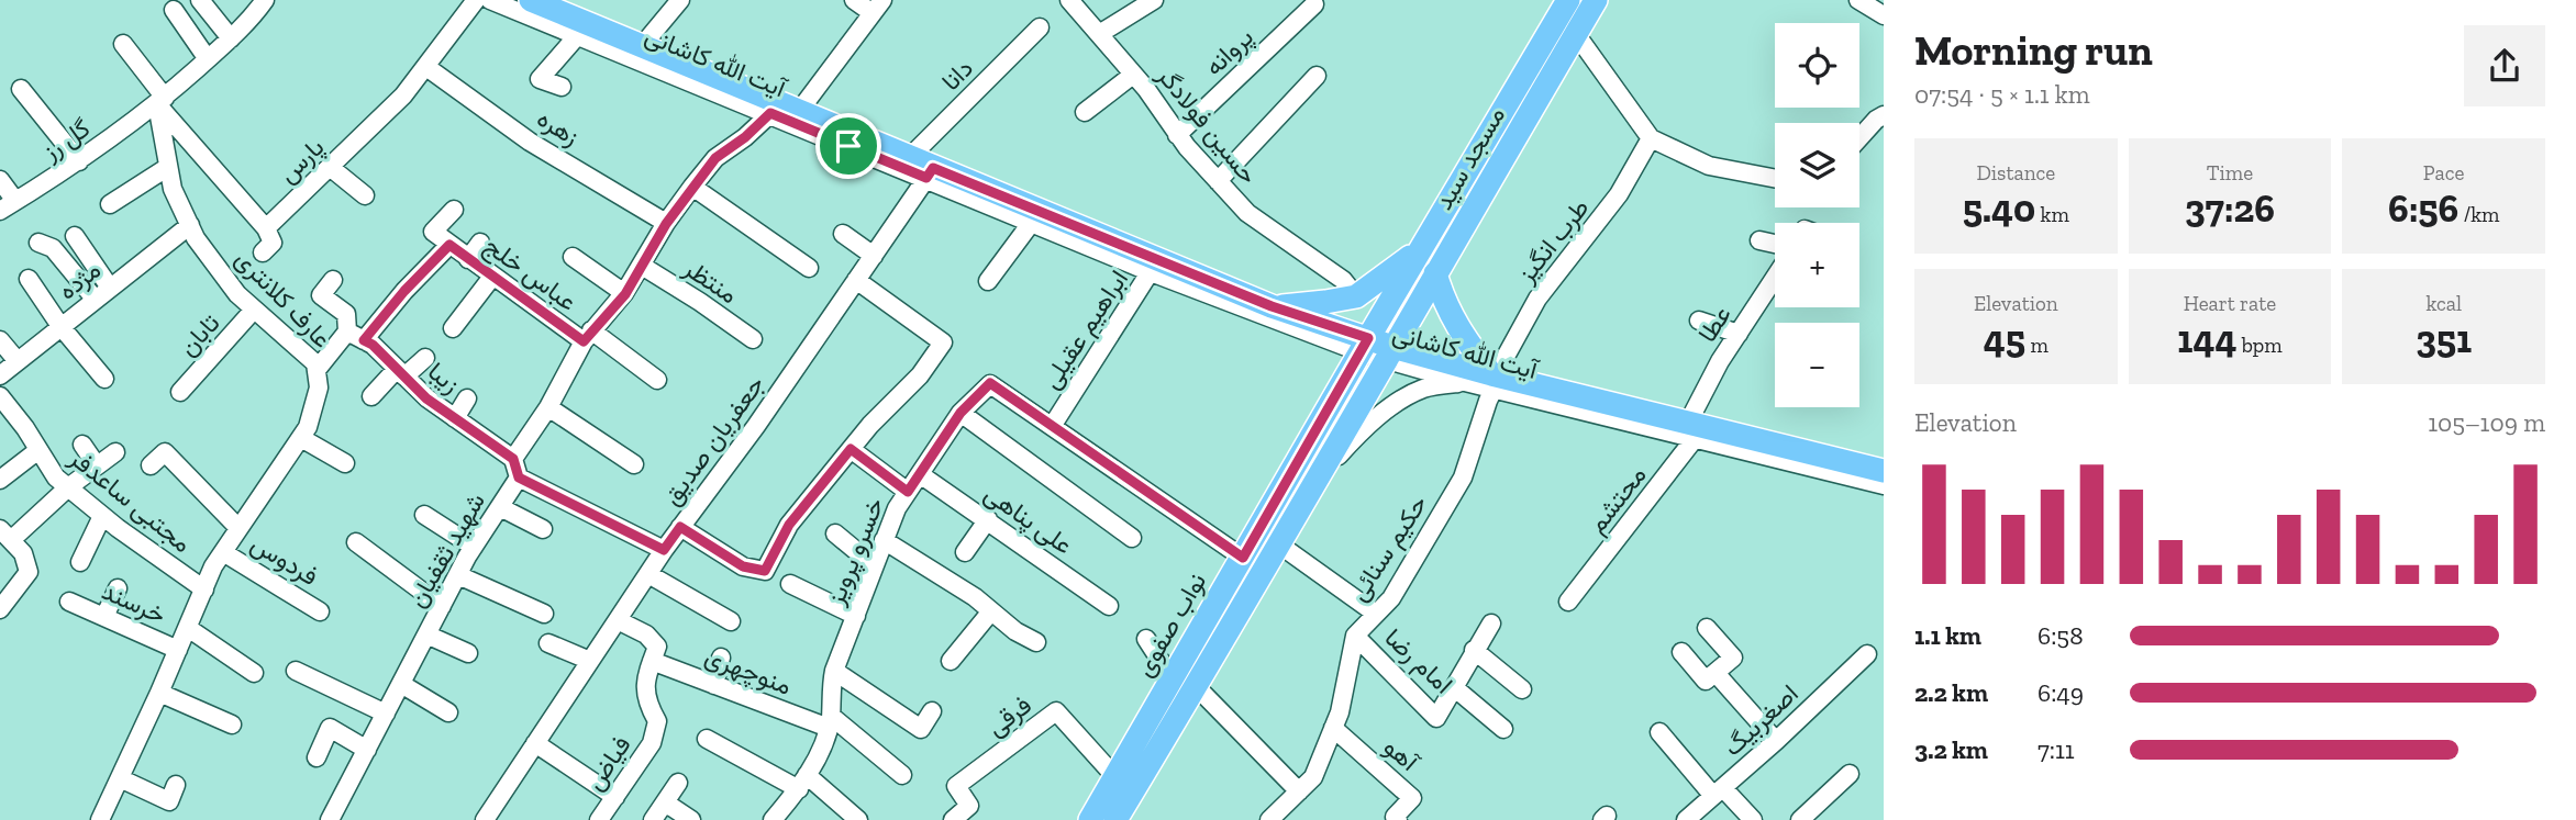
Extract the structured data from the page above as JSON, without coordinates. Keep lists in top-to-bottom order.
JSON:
{
  "streets": {
    "main road": ["آیت الله کاشانی", "مسجد سید", "نواب صفوی"],
    "street": [
      "پروانه",
      "دانا",
      "حسین فولادگر",
      "زهره",
      "گل رز",
      "پارس",
      "طرب انگیز",
      "عباس خلج",
      "مژده",
      "منتظر",
      "عارف کلانتری",
      "عطا",
      "ابراهیم عقیلی",
      "تابان",
      "زیبا",
      "جعفریان صدیق",
      "محتشم",
      "مجتبی ساعدفر",
      "علی پناهی",
      "حکیم سنائی",
      "شهید ثقفیان",
      "خسرو پرویز",
      "فردوس",
      "خرسند",
      "امام رضا",
      "منوچهری",
      "فرقی",
      "اصغربیگ",
      "آهو",
      "فیاض"
    ]
  },
  "crossings": [
    ["پروانه", "حسین فولادگر"],
    ["آیت الله کاشانی", "دانا"],
    ["آیت الله کاشانی", "مسجد سید"],
    ["آیت الله کاشانی", "طرب انگیز"],
    ["آیت الله کاشانی", "عطا"],
    ["آیت الله کاشانی", "ابراهیم عقیلی"],
    ["آیت الله کاشانی", "جعفریان صدیق"],
    ["آیت الله کاشانی", "محتشم"],
    ["آیت الله کاشانی", "حکیم سنائی"],
    ["آیت الله کاشانی", "نواب صفوی"],
    ["زهره", "پارس"],
    ["گل رز", "عارف کلانتری"],
    ["مسجد سید", "نواب صفوی"],
    ["طرب انگیز", "حکیم سنائی"],
    ["عباس خلج", "عارف کلانتری"],
    ["عباس خلج", "زیبا"],
    ["مژده", "عارف کلانتری"],
    ["عارف کلانتری", "تابان"],
    ["عارف کلانتری", "مجتبی ساعدفر"],
    ["عارف کلانتری", "فردوس"],
    ["عارف کلانتری", "خرسند"],
    ["عطا", "محتشم"],
    ["ابراهیم عقیلی", "خسرو پرویز"],
    ["زیبا", "شهید ثقفیان"],
    ["جعفریان صدیق", "فیاض"],
    ["علی پناهی", "خسرو پرویز"],
    ["حکیم سنائی", "امام رضا"],
    ["حکیم سنائی", "آهو"],
    ["خسرو پرویز", "منوچهری"],
    ["نواب صفوی", "فرقی"],
    ["منوچهری", "فیاض"]
  ],
  "page": {
    "heading": ["Morning run", "07:54 · 5 × 1.1 km"],
    "map_buttons": ["+", "−"],
    "stats": [
      ["Distance", "5.40 km"],
      ["Time", "37:26"],
      ["Pace", "6:56 /km"],
      ["Elevation", "45 m"],
      ["Heart rate", "144 bpm"],
      ["kcal", "351"]
    ],
    "chart": ["Elevation", "105–109 m"],
    "list": [
      {
        "name": "1.1 km",
        "note": "6:58"
      },
      {
        "name": "2.2 km",
        "note": "6:49"
      },
      {
        "name": "3.2 km",
        "note": "7:11"
      }
    ]
  }
}
